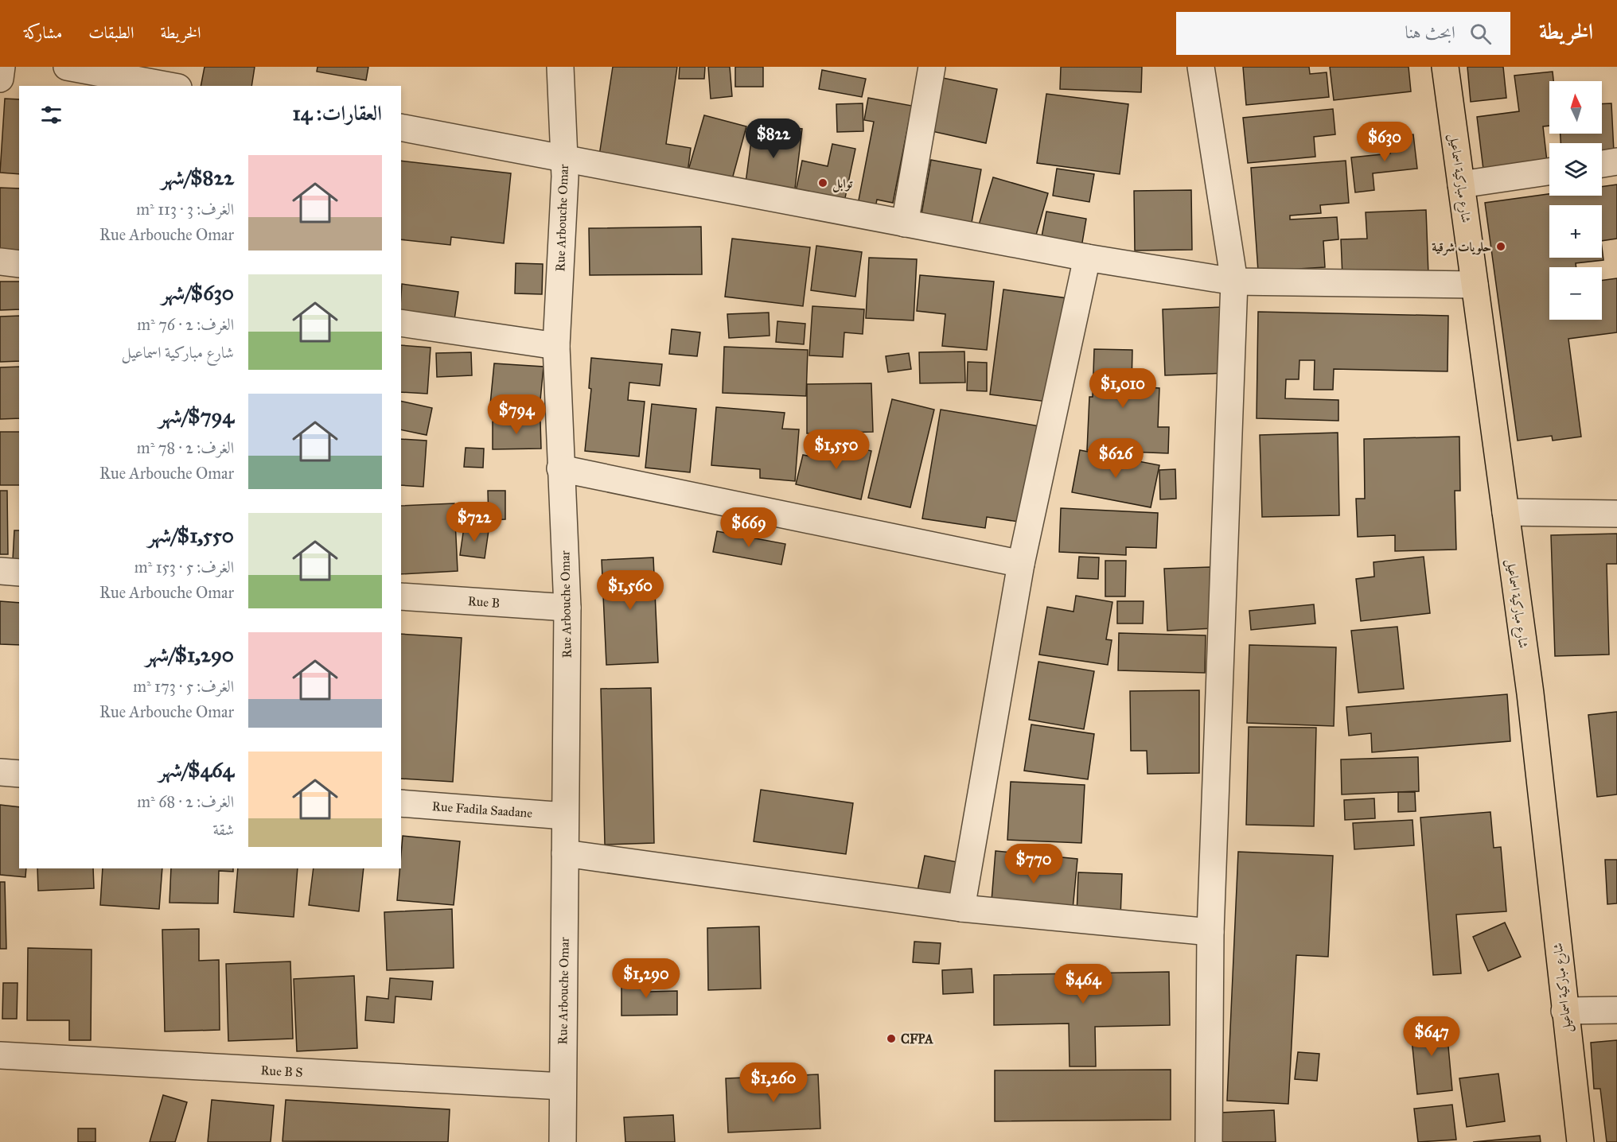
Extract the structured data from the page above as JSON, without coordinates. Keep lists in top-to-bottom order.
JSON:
{
  "streets": {
    "main road": ["شارع مباركية اسماعيل"],
    "street": [
      "Rue Arbouche Omar",
      "Rue B",
      "Rue Fadila Saadane",
      "Rue B S"
    ]
  },
  "crossings": [
    ["Rue Arbouche Omar", "Rue B"],
    ["Rue Arbouche Omar", "Rue Fadila Saadane"],
    ["Rue Arbouche Omar", "Rue B S"]
  ],
  "places": ["توابل", "حلويات شرقية", "CFPA"],
  "north": "top",
  "page": {
    "header": "الخريطة",
    "search": "ابحث هنا",
    "nav": ["الخريطة", "الطبقات", "مشاركة"],
    "map_buttons": ["+", "−"],
    "heading": "العقارات: 14",
    "price": [
      "$822",
      "$630",
      "$1,010",
      "$794",
      "$1,550",
      "$626",
      "$722",
      "$669",
      "$1,560",
      "$770",
      "$1,290",
      "$464",
      "$647",
      "$1,260"
    ],
    "list": [
      {
        "name": "$822/شهر",
        "note": "الغرف: 3 · 113 m² · Rue Arbouche Omar"
      },
      {
        "name": "$630/شهر",
        "note": "الغرف: 2 · 76 m² · شارع مباركية اسماعيل"
      },
      {
        "name": "$794/شهر",
        "note": "الغرف: 2 · 78 m² · Rue Arbouche Omar"
      },
      {
        "name": "$1,550/شهر",
        "note": "الغرف: 5 · 153 m² · Rue Arbouche Omar"
      },
      {
        "name": "$1,290/شهر",
        "note": "الغرف: 5 · 173 m² · Rue Arbouche Omar"
      },
      {
        "name": "$464/شهر",
        "note": "الغرف: 2 · 68 m² · شقة"
      }
    ]
  }
}
